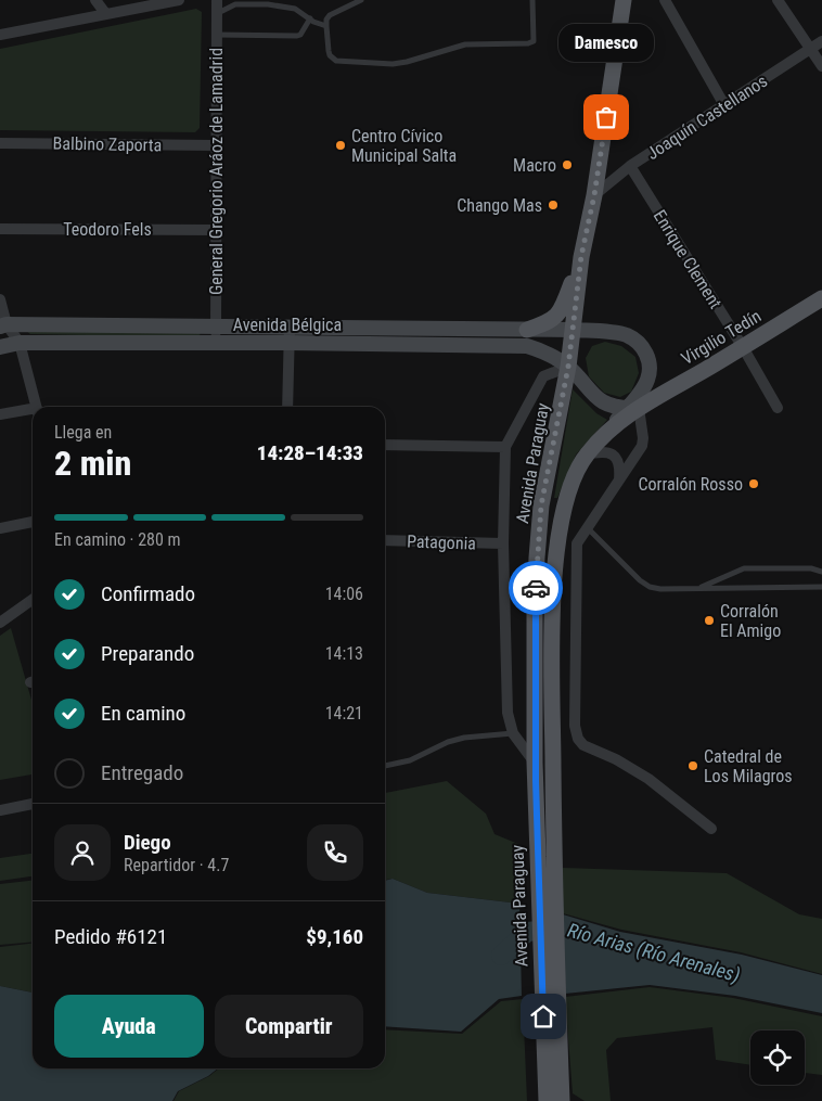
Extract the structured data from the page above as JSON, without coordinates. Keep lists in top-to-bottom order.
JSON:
{
  "streets": {
    "main road": ["Avenida Bélgica", "Virgilio Tedín", "Avenida Paraguay"],
    "street": [
      "Joaquín Castellanos",
      "Balbino Zaporta",
      "General Gregorio Aráoz de Lamadrid",
      "Teodoro Fels",
      "Enrique Clement",
      "Patagonia"
    ]
  },
  "crossings": [
    ["Joaquín Castellanos", "Enrique Clement"],
    ["Joaquín Castellanos", "Avenida Paraguay"],
    ["Balbino Zaporta", "General Gregorio Aráoz de Lamadrid"],
    ["General Gregorio Aráoz de Lamadrid", "Teodoro Fels"],
    ["General Gregorio Aráoz de Lamadrid", "Avenida Bélgica"],
    ["Enrique Clement", "Virgilio Tedín"],
    ["Avenida Bélgica", "Virgilio Tedín"],
    ["Avenida Bélgica", "Avenida Paraguay"],
    ["Virgilio Tedín", "Avenida Paraguay"]
  ],
  "water": ["Río Arias (Río Arenales)"],
  "places": [
    "Damesco",
    "Centro Cívico Municipal Salta",
    "Macro",
    "Chango Mas",
    "Corralón Rosso",
    "Corralón El Amigo",
    "Catedral de Los Milagros"
  ],
  "page": {
    "bubble": "Damesco",
    "heading": ["2 min", "Llega en", "14:28–14:33"],
    "panel": [
      "Diego",
      "Repartidor · 4.7",
      "Pedido #6121",
      "$9,160"
    ],
    "bar": "En camino · 280 m",
    "list": [
      ["Confirmado", "14:06"],
      ["Preparando", "14:13"],
      ["En camino", "14:21"],
      "Entregado"
    ],
    "buttons": ["Ayuda", "Compartir"]
  }
}
